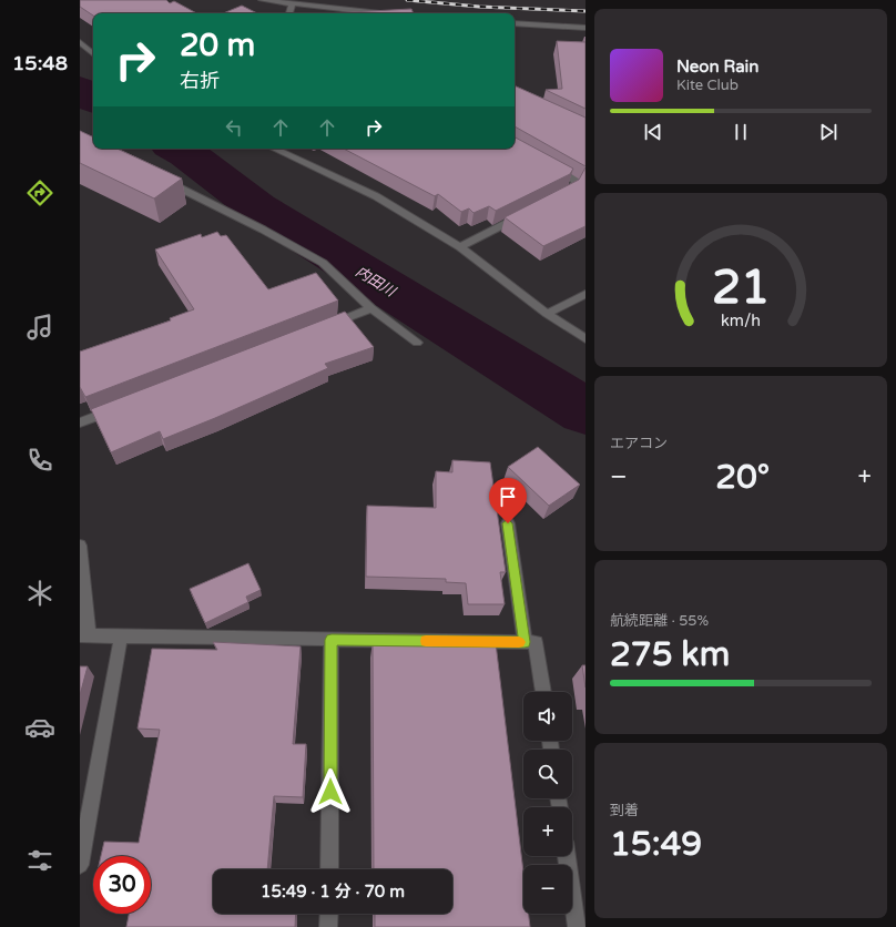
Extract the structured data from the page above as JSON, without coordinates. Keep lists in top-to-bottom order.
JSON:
{
  "water": ["内田川"],
  "page": {
    "tabs": "15:48",
    "turn": ["20 m", "右折"],
    "song": ["Neon Rain", "Kite Club"],
    "tile": [
      "エアコン",
      ["航続距離 · 55%", "275 km"],
      ["到着", "15:49"]
    ],
    "heat": ["−", "20°", "+"],
    "map_buttons": ["+", "−"],
    "limit": "30",
    "trip": "15:49 · 1 分 · 70 m",
    "gauge": ["21", "km/h"]
  }
}
